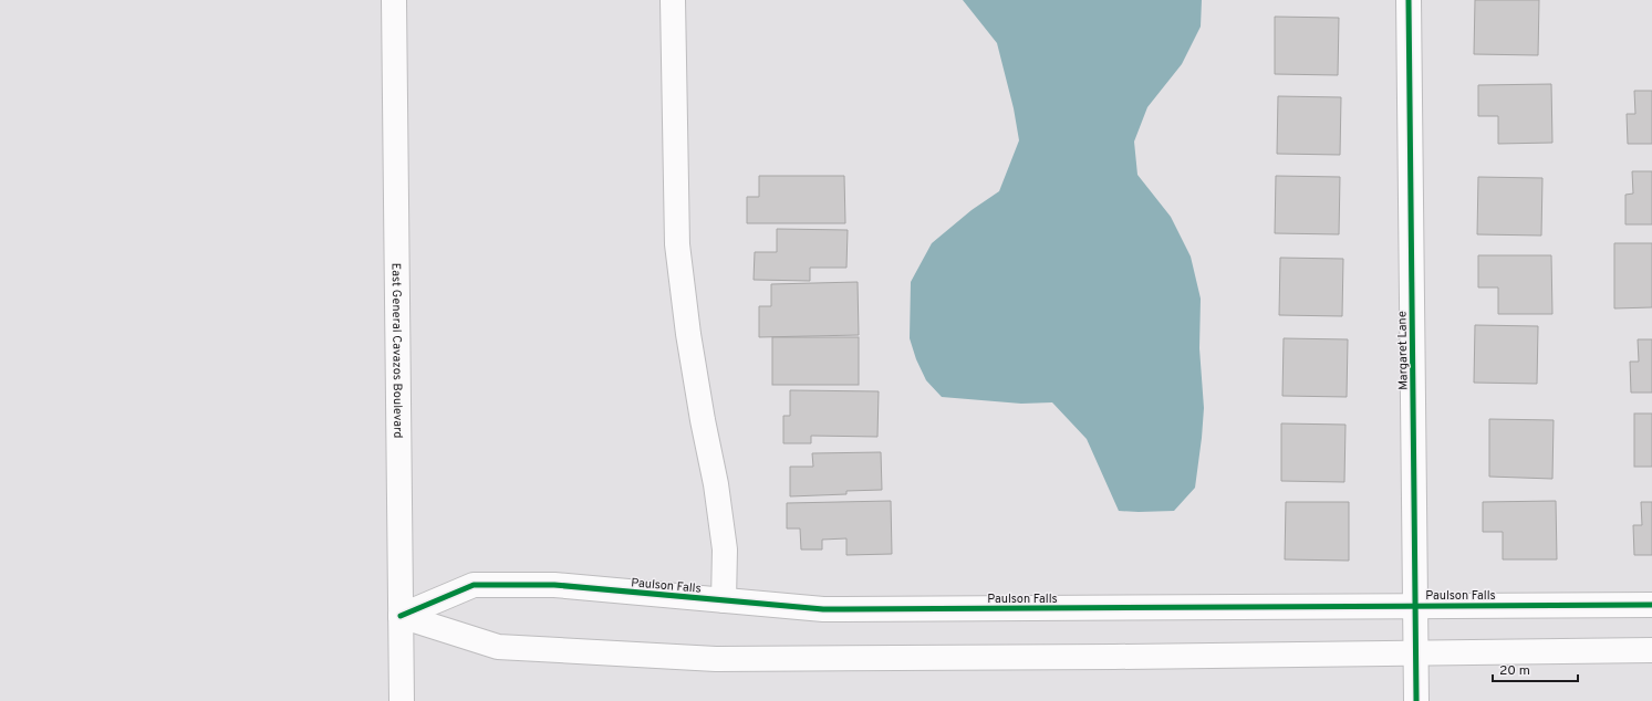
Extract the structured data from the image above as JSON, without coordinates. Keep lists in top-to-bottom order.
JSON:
{
  "streets": {
    "street": ["East General Cavazos Boulevard", "Margaret Lane", "Paulson Falls"]
  },
  "crossings": [
    ["East General Cavazos Boulevard", "Paulson Falls"],
    ["Margaret Lane", "Paulson Falls"]
  ],
  "scale_bar": "20 m"
}
